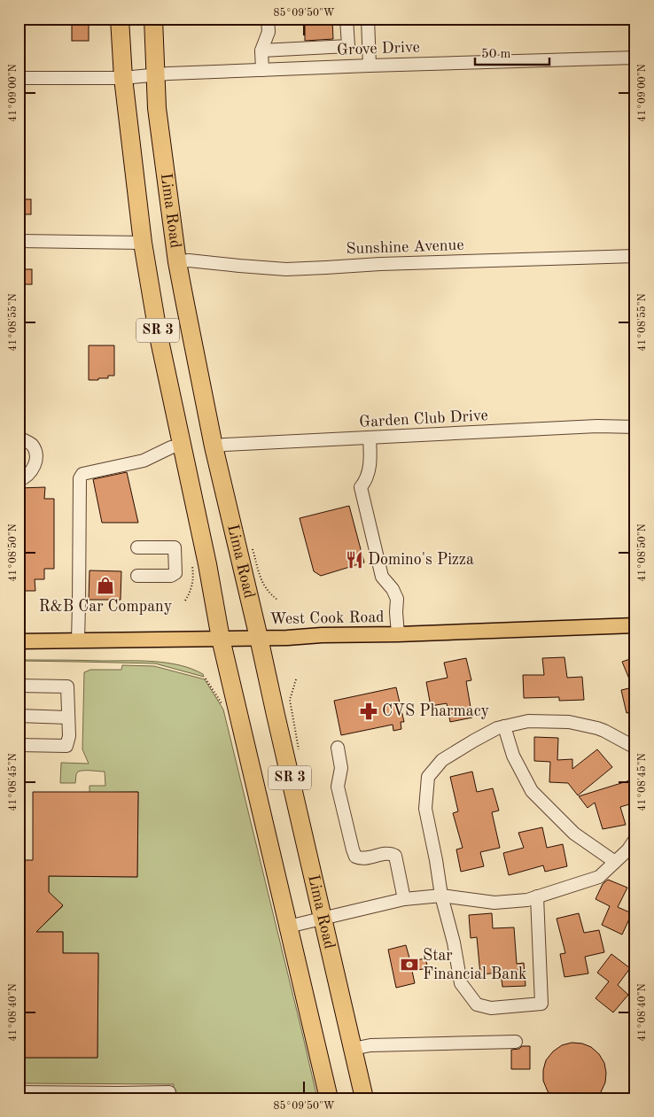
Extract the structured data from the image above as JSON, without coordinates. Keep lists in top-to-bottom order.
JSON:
{
  "streets": {
    "highway": ["Lima Road", "SR 3"],
    "main road": ["West Cook Road"],
    "street": ["Grove Drive", "Sunshine Avenue", "Garden Club Drive"]
  },
  "crossings": [
    ["Grove Drive", "Lima Road"],
    ["Lima Road", "Sunshine Avenue"],
    ["Lima Road", "Garden Club Drive"],
    ["Lima Road", "West Cook Road"]
  ],
  "places": {
    "restaurant": ["Domino's Pizza"],
    "shop": ["R&B Car Company"],
    "pharmacy": ["CVS Pharmacy"],
    "bank": ["Star Financial Bank"]
  },
  "scale_bar": "50 m",
  "coordinates": [
    "85°09'50\"W",
    "41°09'00\"N",
    "41°08'55\"N",
    "41°08'50\"N",
    "41°08'45\"N",
    "41°08'40\"N"
  ]
}
